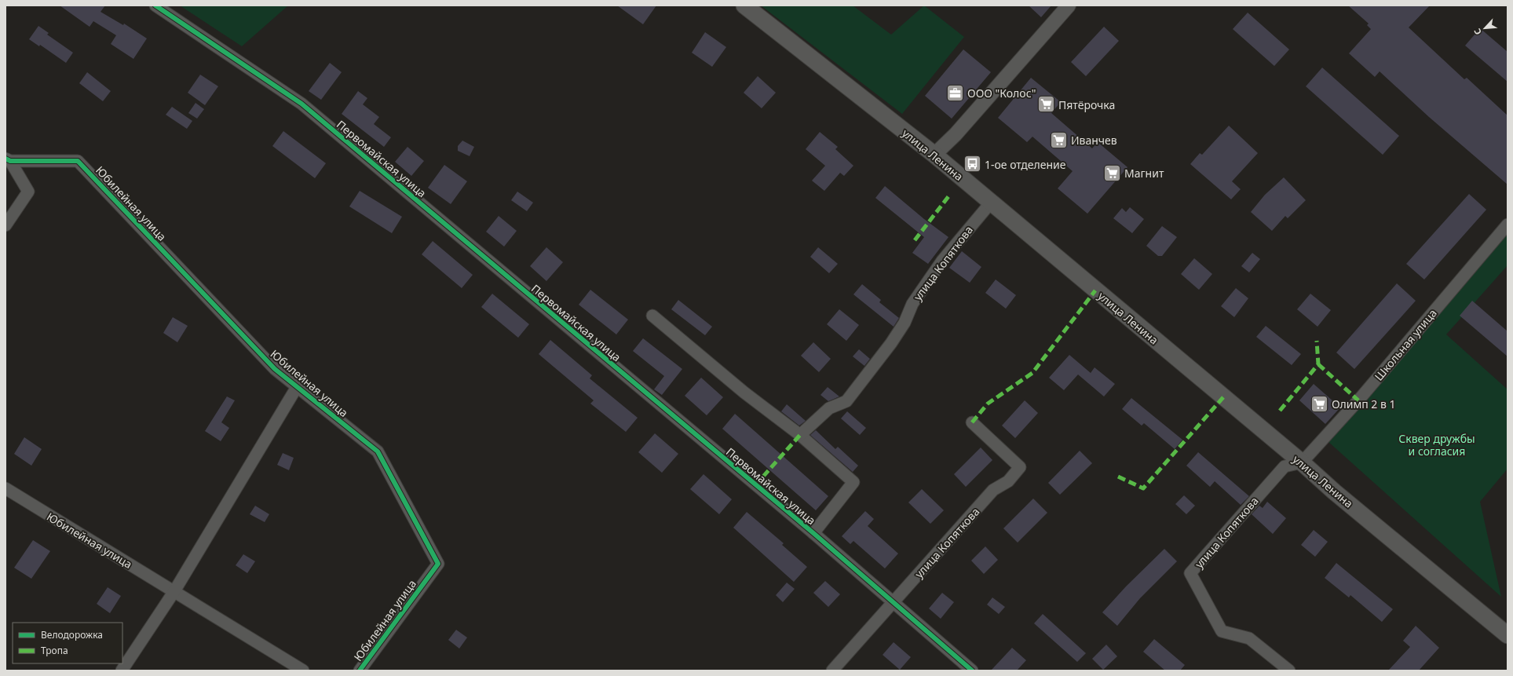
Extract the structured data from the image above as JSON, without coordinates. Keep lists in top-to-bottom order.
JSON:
{
  "streets": {
    "main road": ["улица Ленина"],
    "street": [
      "Первомайская улица",
      "Юбилейная улица",
      "улица Копяткова",
      "Школьная улица"
    ]
  },
  "crossings": [
    ["улица Ленина", "улица Копяткова"],
    ["улица Ленина", "Школьная улица"],
    ["Первомайская улица", "улица Копяткова"],
    ["улица Копяткова", "Школьная улица"]
  ],
  "parks": ["Сквер дружбы и согласия"],
  "places": {
    "office": ["ООО \"Колос\""],
    "supermarket": [
      "Пятёрочка",
      "Иванчев",
      "Магнит",
      "Олимп 2 в 1"
    ],
    "bus stop": ["1-ое отделение"]
  },
  "legend": ["Велодорожка", "Тропа"],
  "north": "bottom left"
}
